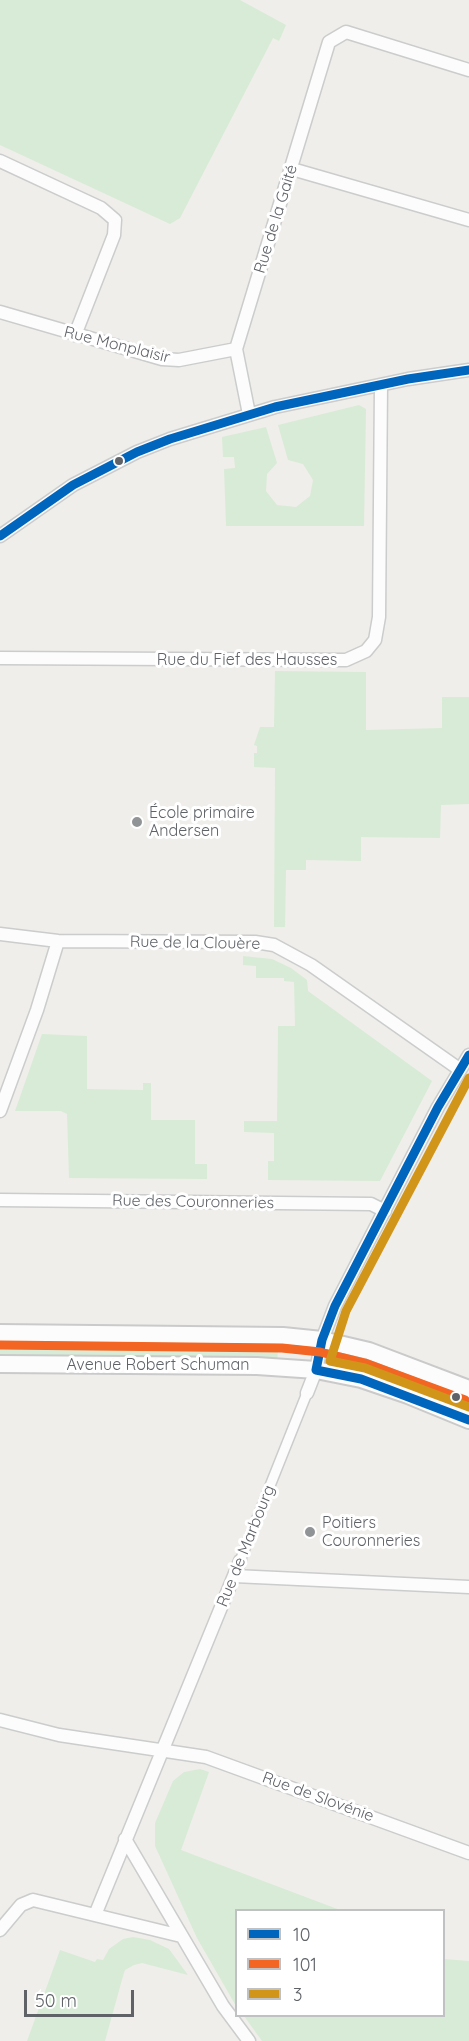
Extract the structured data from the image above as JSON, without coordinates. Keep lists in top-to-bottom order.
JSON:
{
  "streets": {
    "main road": ["Avenue Robert Schuman"],
    "street": [
      "Rue de la Gaité",
      "Rue Monplaisir",
      "Rue du Fief des Hausses",
      "Rue de la Clouère",
      "Rue des Couronneries",
      "Rue de Marbourg",
      "Rue de Slovénie"
    ]
  },
  "crossings": [
    ["Rue de la Gaité", "Rue Monplaisir"],
    ["Rue de la Clouère", "Rue de Marbourg"],
    ["Rue des Couronneries", "Rue de Marbourg"],
    ["Avenue Robert Schuman", "Rue de Marbourg"],
    ["Rue de Marbourg", "Rue de Slovénie"]
  ],
  "places": ["École primaire Andersen", "Poitiers Couronneries"],
  "lines": ["transit line 10", "transit line 3", "transit line 101"],
  "legend": ["10", "101", "3"],
  "scale_bar": "50 m"
}
